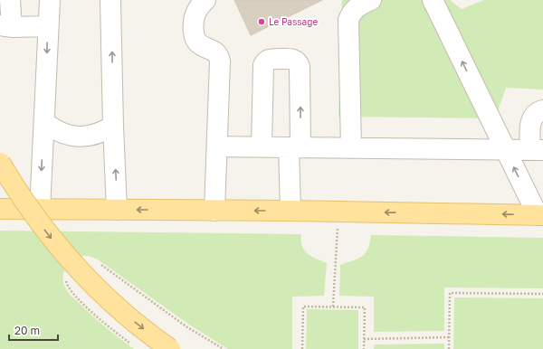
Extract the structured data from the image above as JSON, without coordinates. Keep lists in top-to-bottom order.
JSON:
{
  "places": ["Le Passage"],
  "scale_bar": "20 m"
}
